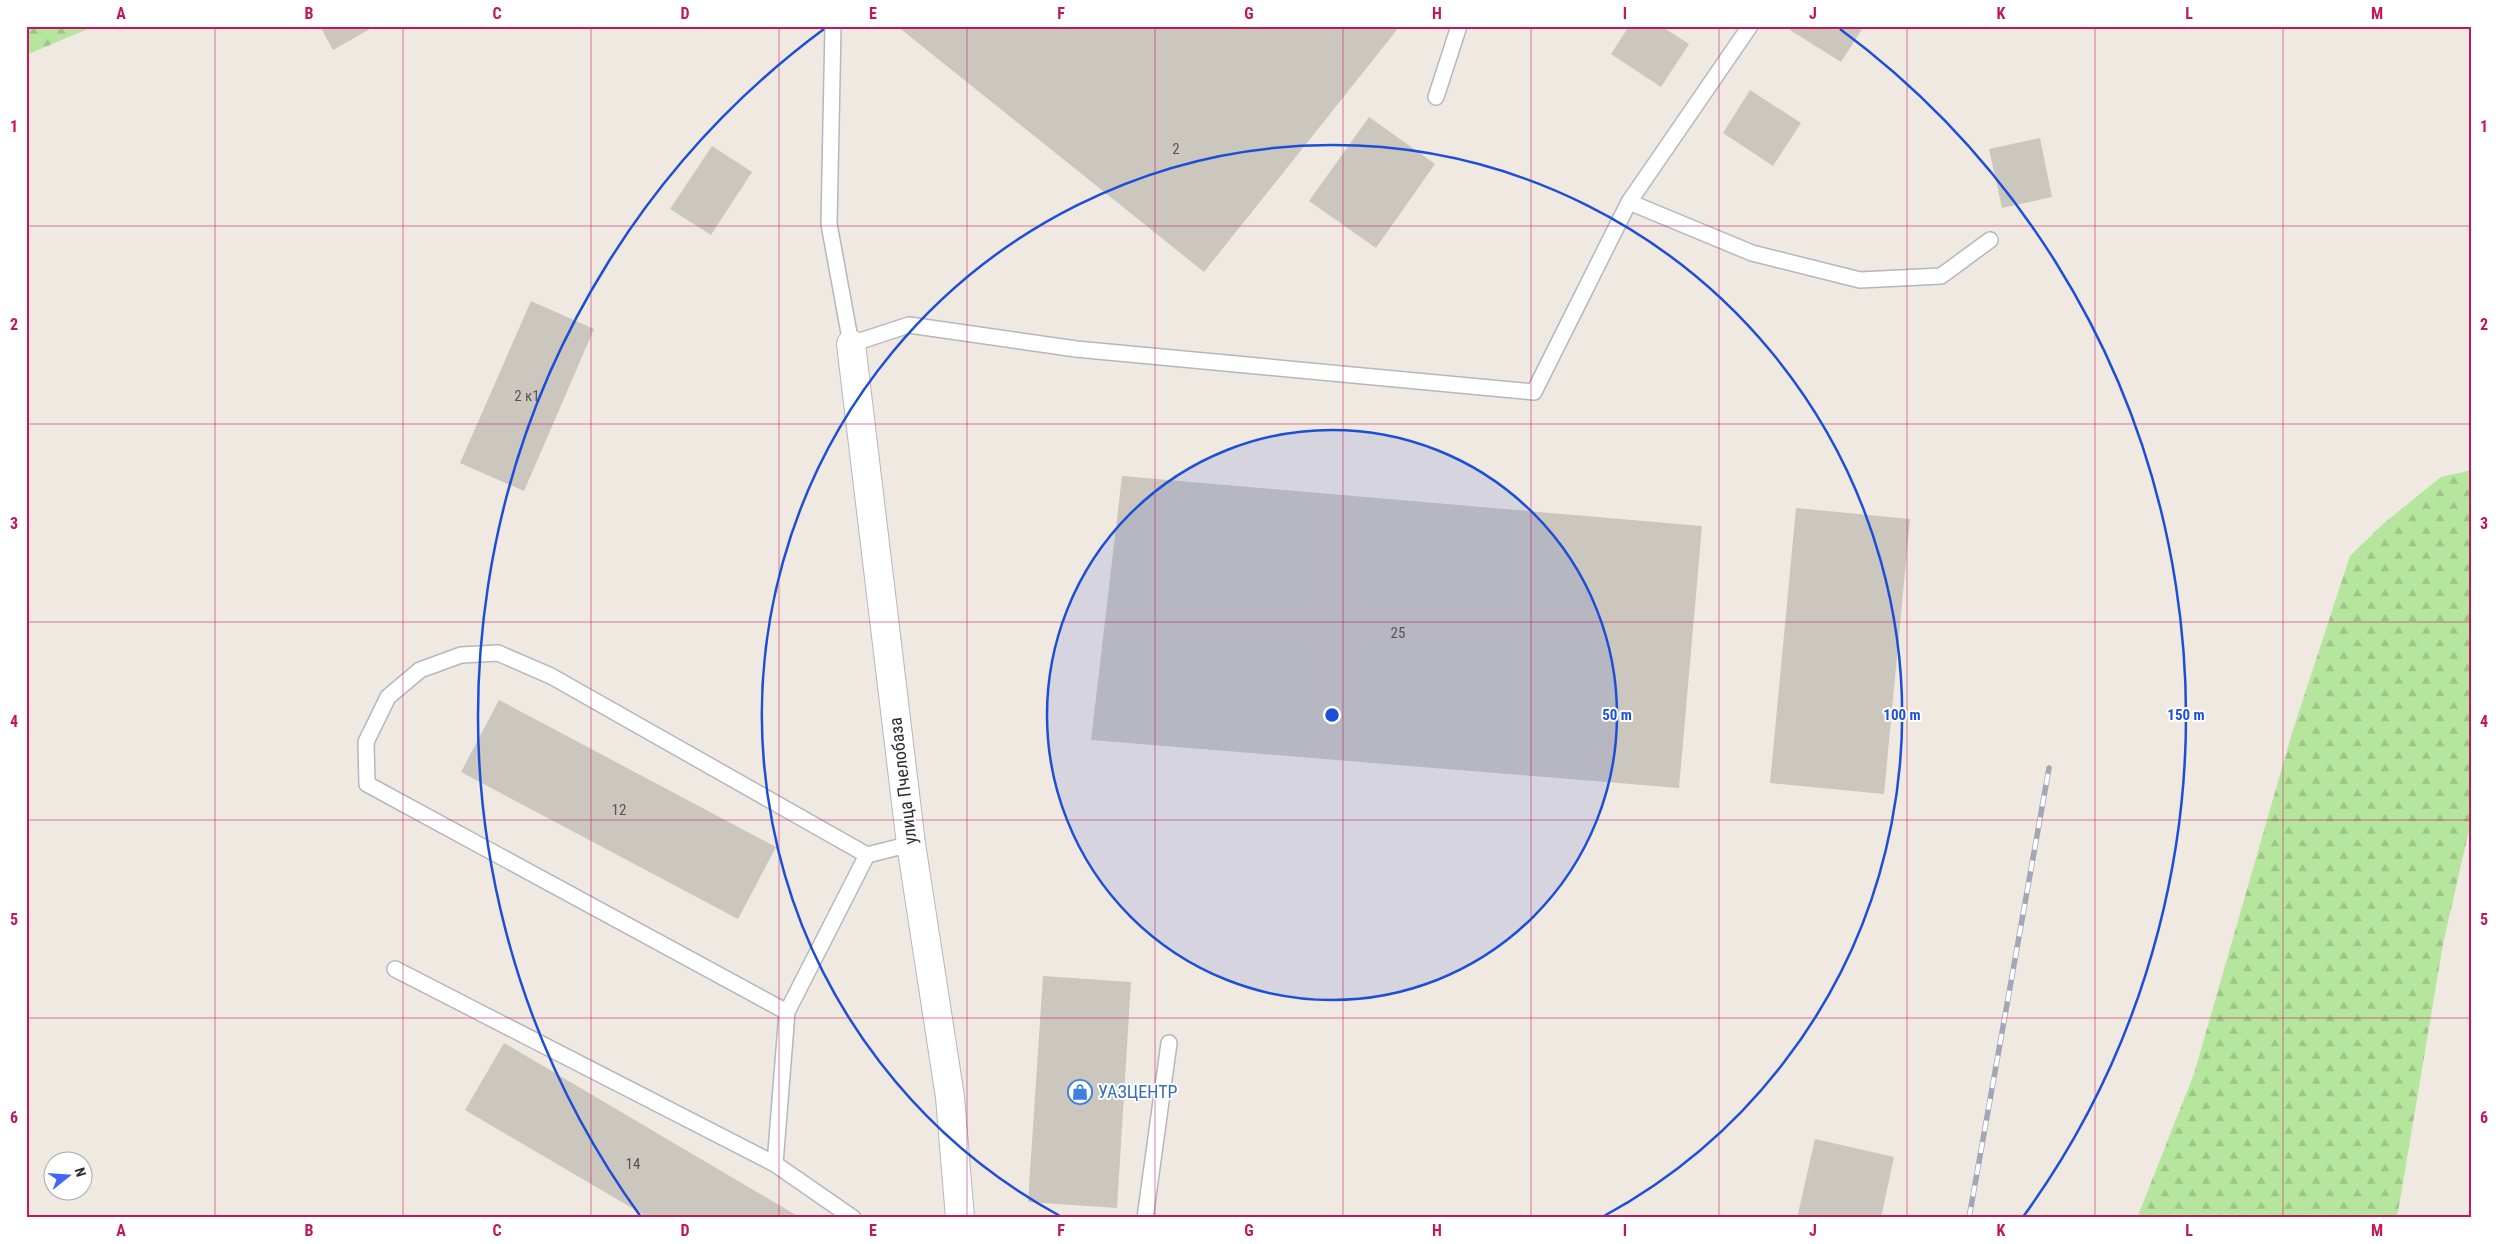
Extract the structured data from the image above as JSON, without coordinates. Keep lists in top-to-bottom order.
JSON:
{
  "streets": {
    "street": ["улица Пчелобаза"]
  },
  "places": {
    "shop": ["УАЗЦЕНТР"]
  },
  "house_numbers": [
    "2",
    "2 к1",
    "25",
    "12",
    "14"
  ],
  "north": "right",
  "grid": {
    "columns": [
      "A",
      "B",
      "C",
      "D",
      "E",
      "F",
      "G",
      "H",
      "I",
      "J",
      "K",
      "L",
      "M"
    ],
    "rows": [
      "1",
      "2",
      "3",
      "4",
      "5",
      "6"
    ]
  },
  "rings": ["50 m", "100 m", "150 m"]
}
